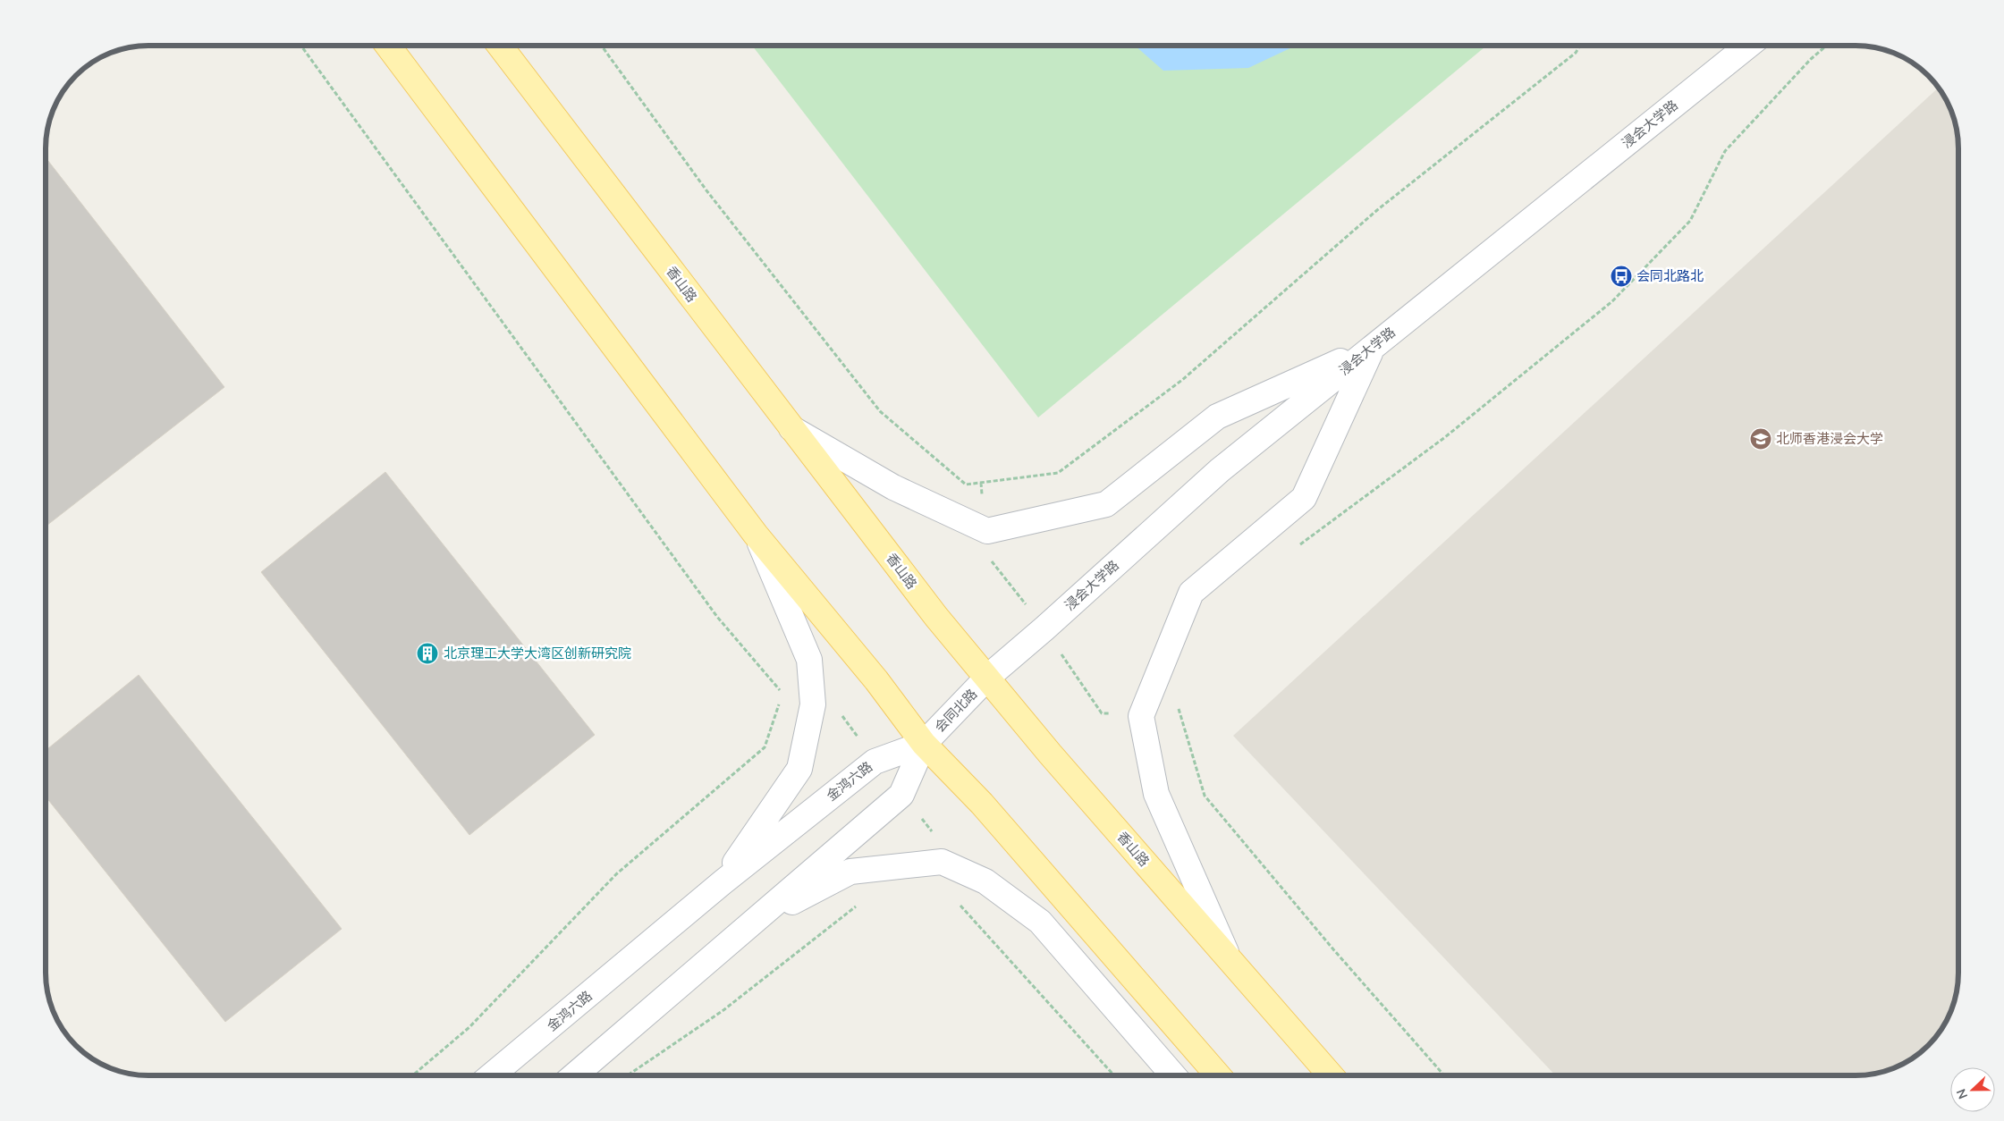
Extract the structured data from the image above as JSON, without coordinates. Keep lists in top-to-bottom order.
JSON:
{
  "streets": {
    "main road": ["香山路"],
    "street": ["浸会大学路", "会同北路", "金鸿六路"]
  },
  "crossings": [
    ["浸会大学路", "香山路"],
    ["浸会大学路", "会同北路"],
    ["香山路", "会同北路"],
    ["会同北路", "金鸿六路"]
  ],
  "places": {
    "bus stop": ["会同北路北"],
    "school or university": ["北师香港浸会大学"],
    "building": ["北京理工大学大湾区创新研究院"]
  },
  "north": "left"
}
